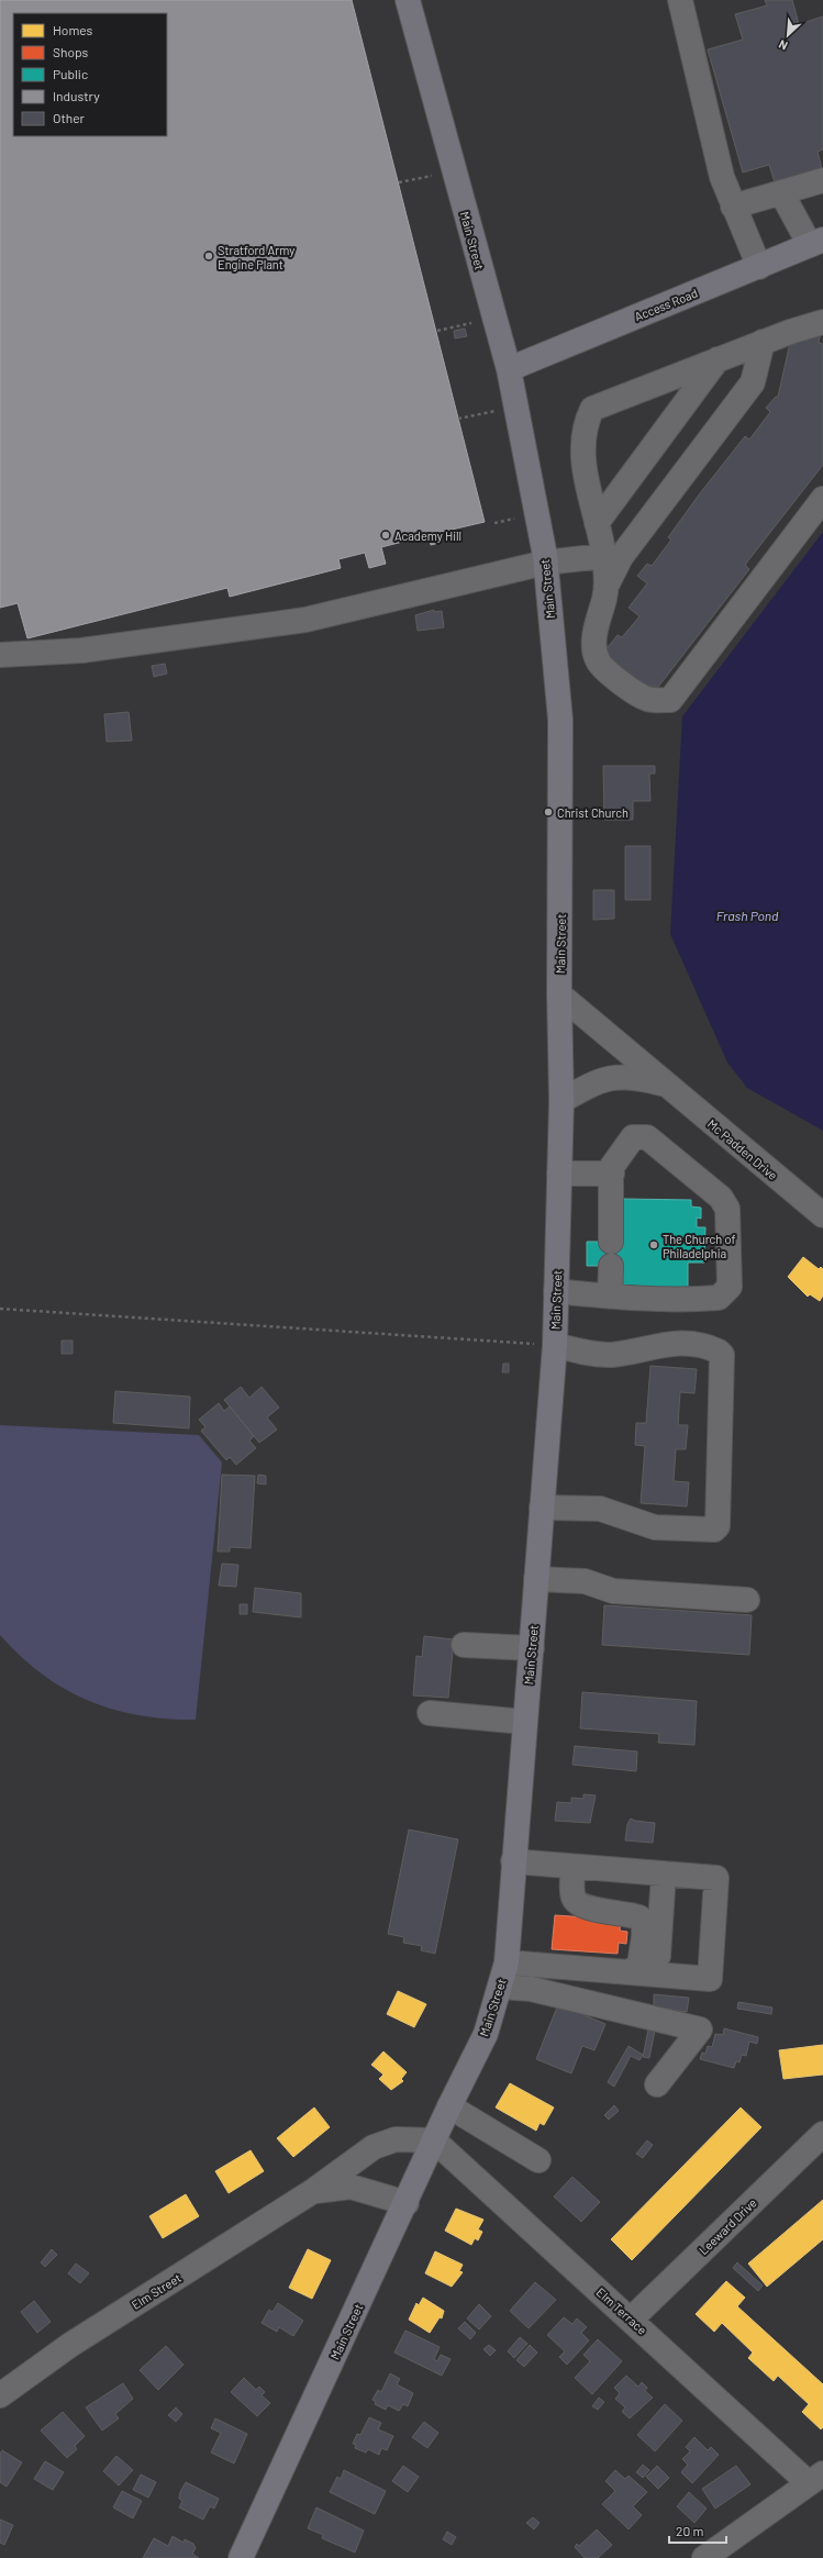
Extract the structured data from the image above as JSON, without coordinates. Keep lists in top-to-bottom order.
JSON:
{
  "streets": {
    "main road": ["Main Street", "Access Road"],
    "street": [
      "Mc Padden Drive",
      "Leeward Drive",
      "Elm Street",
      "Elm Terrace"
    ]
  },
  "crossings": [
    ["Main Street", "Access Road"],
    ["Main Street", "Mc Padden Drive"],
    ["Main Street", "Elm Street"],
    ["Main Street", "Elm Terrace"],
    ["Leeward Drive", "Elm Terrace"],
    ["Elm Street", "Elm Terrace"]
  ],
  "water": ["Frash Pond"],
  "places": [
    "Stratford Army Engine Plant",
    "Academy Hill",
    "Christ Church",
    "The Church of Philadelphia"
  ],
  "legend": [
    "Homes",
    "Shops",
    "Public",
    "Industry",
    "Other"
  ],
  "scale_bar": "20 m",
  "north": "bottom left"
}
